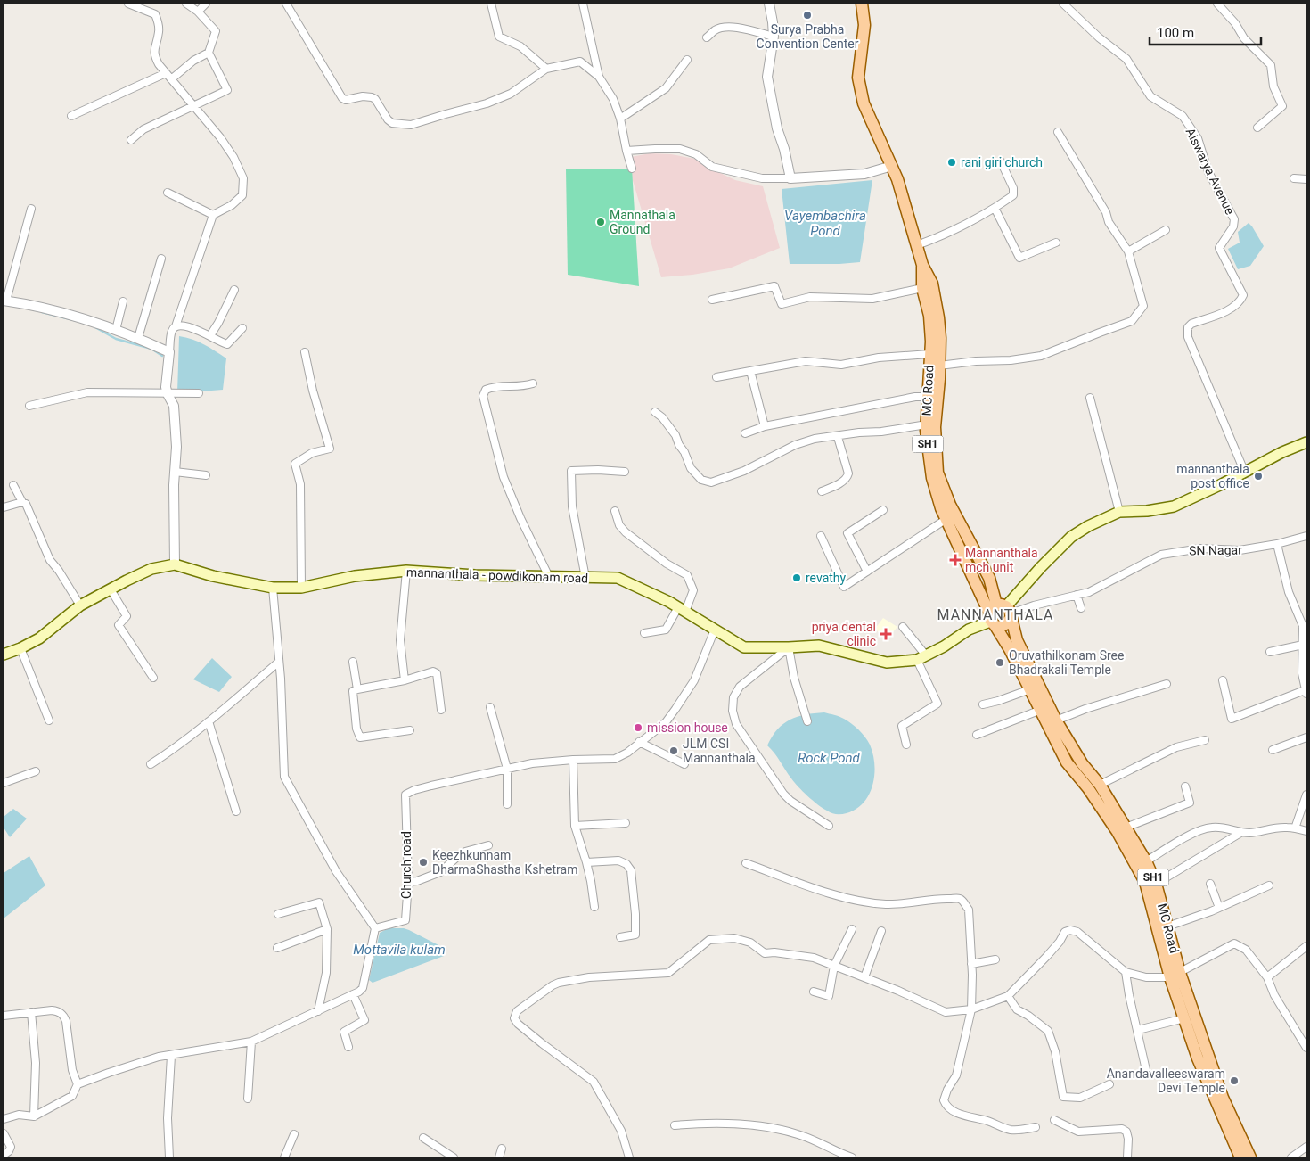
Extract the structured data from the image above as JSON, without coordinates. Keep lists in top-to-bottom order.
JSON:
{
  "streets": {
    "main road": ["MC Road", "SH1", "mannanthala - powdikonam road"],
    "street": ["Aiswarya Avenue", "SN Nagar", "Church road"]
  },
  "crossings": [
    ["MC Road", "SN Nagar"],
    ["MC Road", "mannanthala - powdikonam road"],
    ["SN Nagar", "mannanthala - powdikonam road"],
    ["mannanthala - powdikonam road", "Church road"]
  ],
  "districts": ["MANNANTHALA"],
  "water": ["Vayembachira Pond", "Rock Pond", "Mottavila kulam"],
  "places": {
    "other": [
      "Surya Prabha Convention Center",
      "rani giri church",
      "Mannathala Ground",
      "mannanthala post office",
      "revathy",
      "Oruvathilkonam Sree Bhadrakali Temple",
      "mission house",
      "JLM CSI Mannanthala",
      "Keezhkunnam DharmaShastha Kshetram",
      "Anandavalleeswaram Devi Temple"
    ],
    "health": ["Mannanthala mch unit", "priya dental clinic"]
  },
  "scale_bar": "100 m"
}
